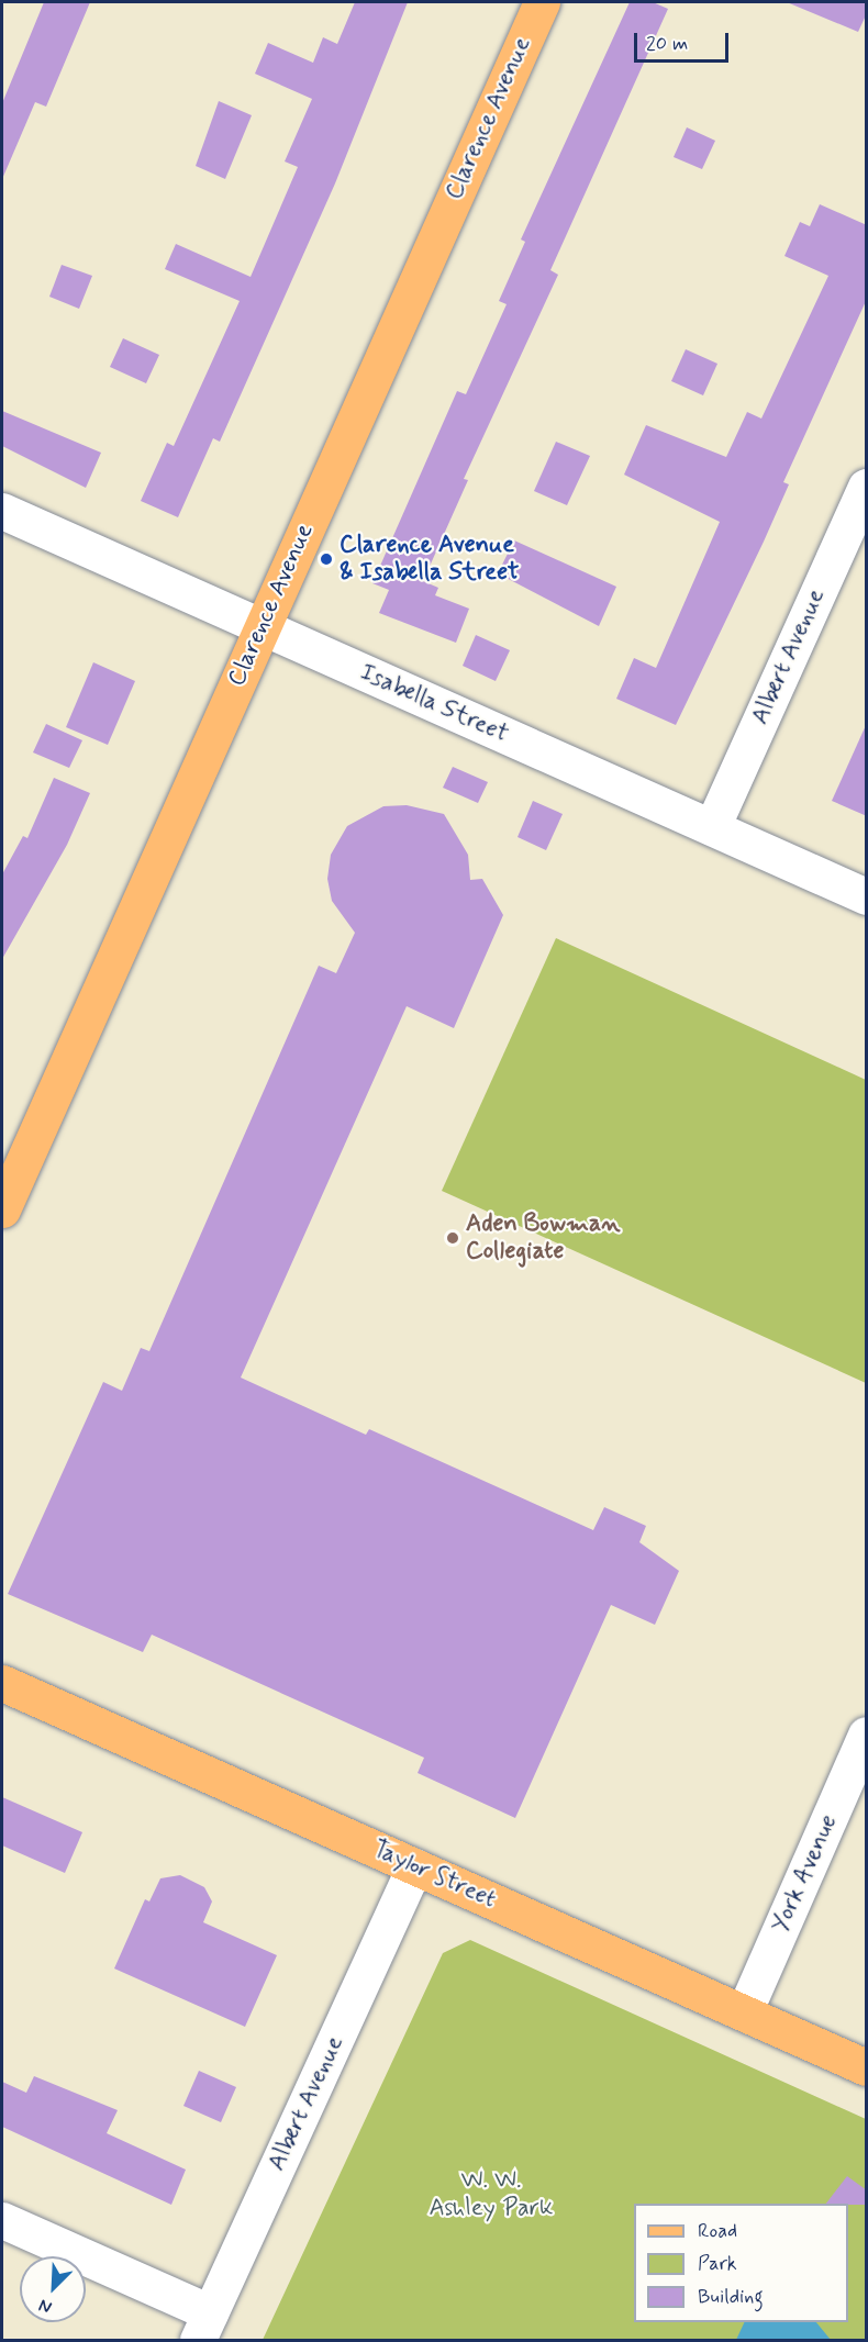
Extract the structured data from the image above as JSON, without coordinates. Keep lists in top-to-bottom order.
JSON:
{
  "streets": {
    "main road": ["Clarence Avenue", "Taylor Street"],
    "street": ["Albert Avenue", "Isabella Street", "York Avenue"]
  },
  "crossings": [
    ["Clarence Avenue", "Isabella Street"],
    ["Albert Avenue", "Isabella Street"],
    ["Albert Avenue", "Taylor Street"],
    ["York Avenue", "Taylor Street"]
  ],
  "parks": ["W. W. Ashley Park"],
  "places": ["Clarence Avenue & Isabella Street", "Aden Bowman Collegiate"],
  "legend": ["Road", "Park", "Building"],
  "scale_bar": "20 m",
  "north": "bottom left"
}
